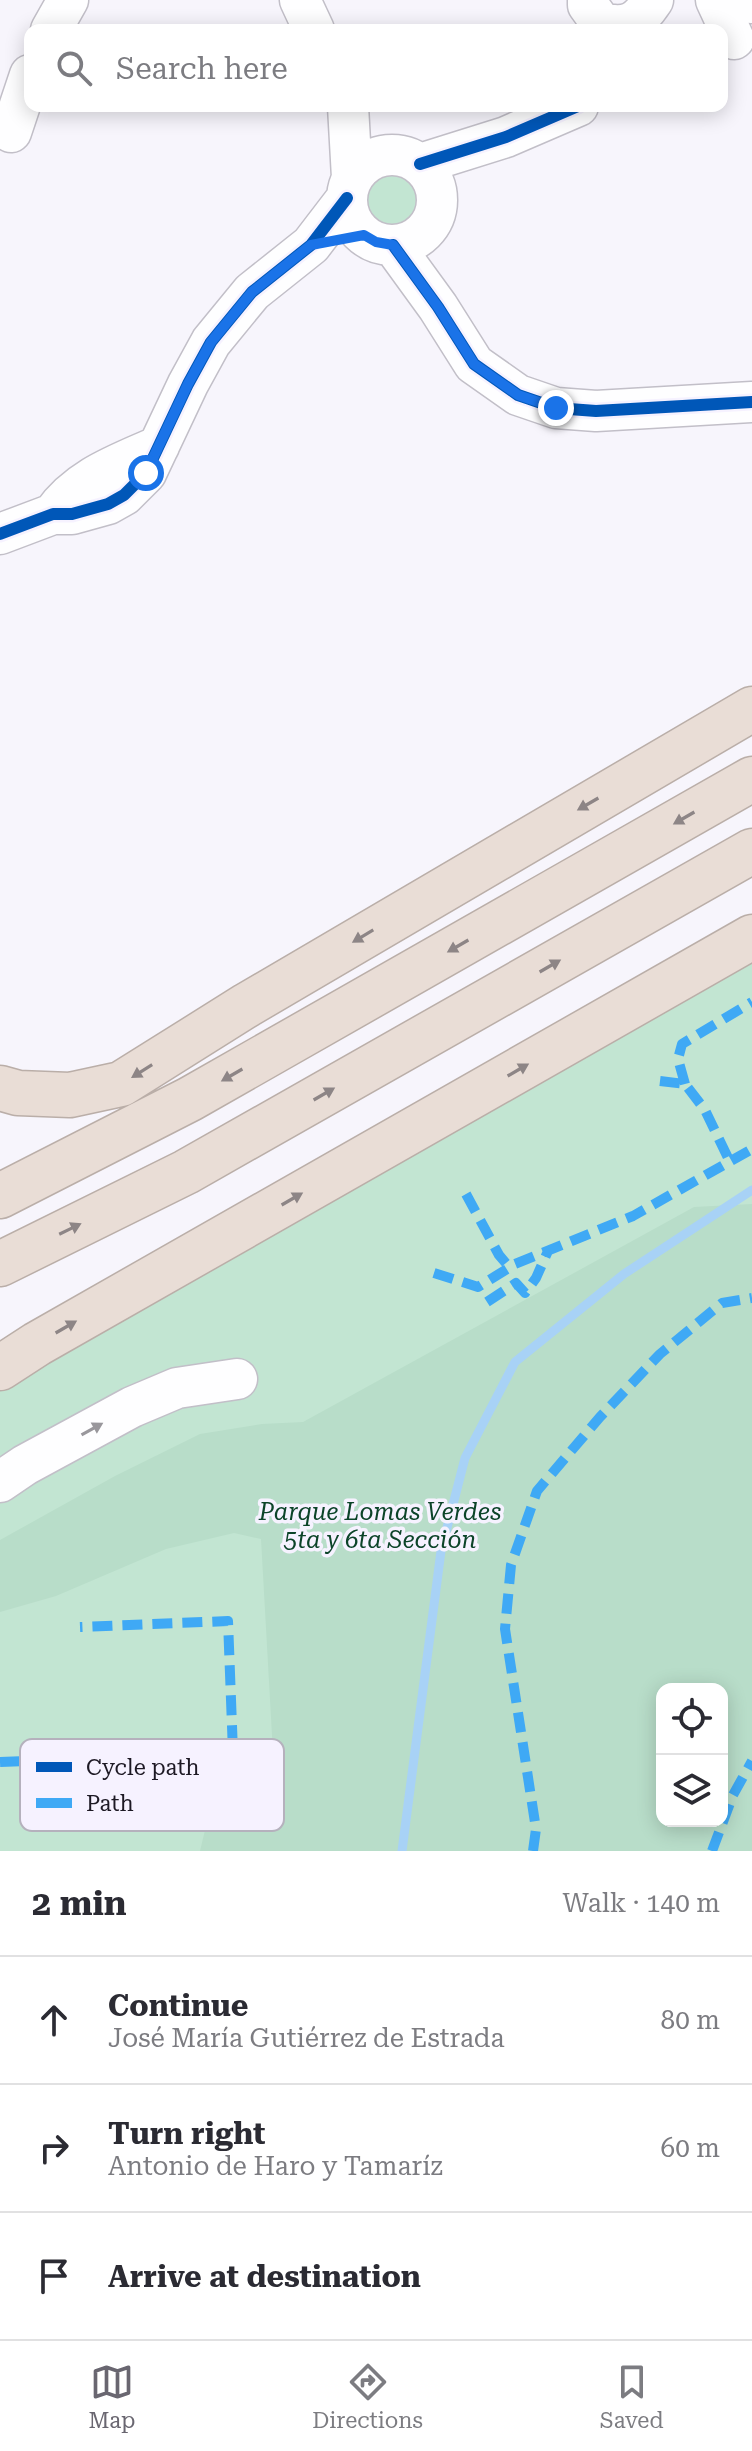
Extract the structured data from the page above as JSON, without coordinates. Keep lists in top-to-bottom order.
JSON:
{
  "parks": ["Parque Lomas Verdes 5ta y 6ta Sección"],
  "legend": ["Cycle path", "Path"],
  "page": {
    "search": "Search here",
    "heading": ["2 min", "Walk · 140 m"],
    "list": [
      ["Continue", "José María Gutiérrez de Estrada", "80 m"],
      ["Turn right", "Antonio de Haro y Tamaríz", "60 m"],
      "Arrive at destination"
    ],
    "nav": ["Map", "Directions", "Saved"]
  }
}
